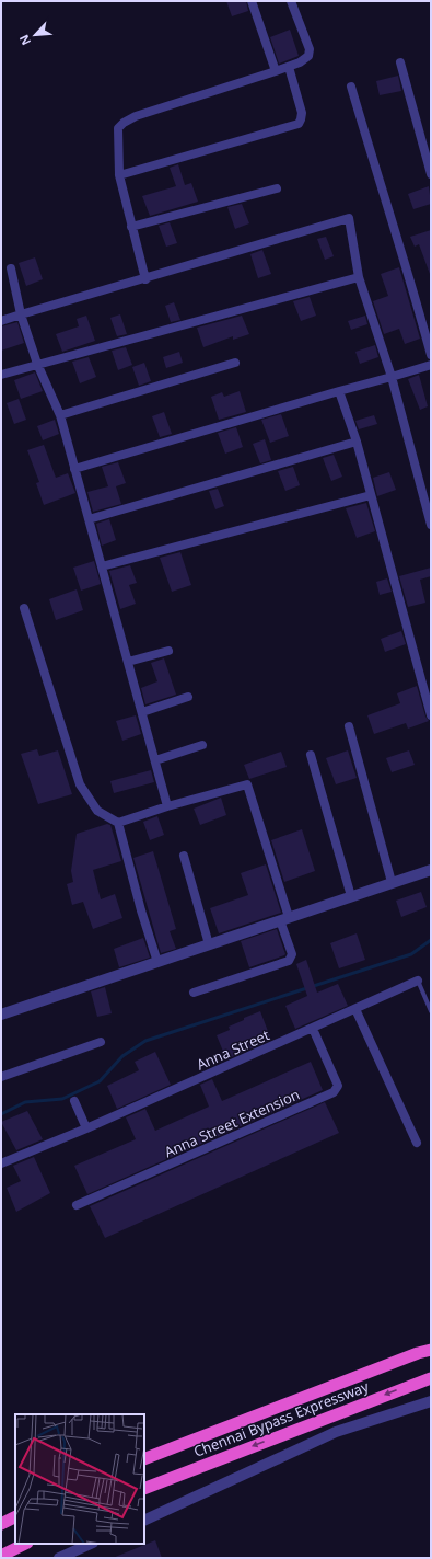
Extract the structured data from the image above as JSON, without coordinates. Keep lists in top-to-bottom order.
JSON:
{
  "streets": {
    "highway": ["Chennai Bypass Expressway"],
    "street": ["Anna Street", "Anna Street Extension"]
  },
  "crossings": [
    ["Anna Street", "Anna Street Extension"]
  ],
  "north": "bottom left"
}
